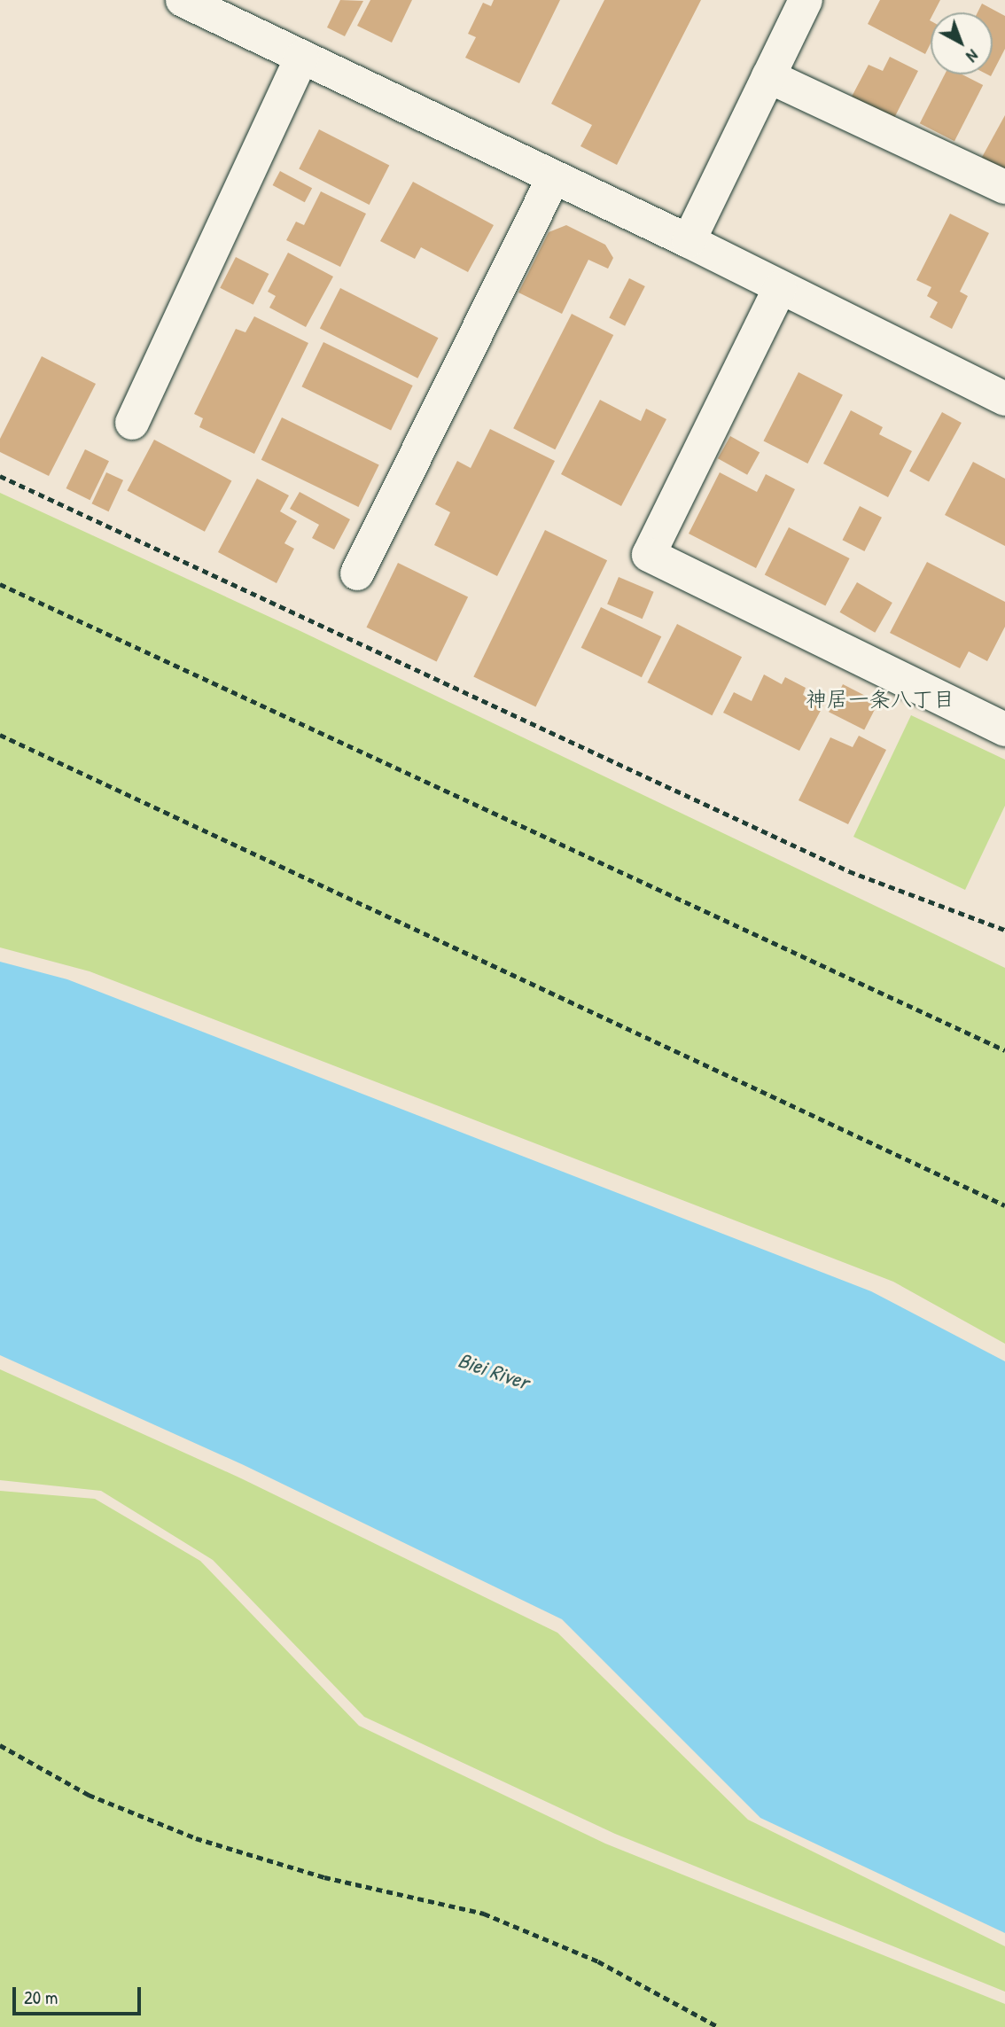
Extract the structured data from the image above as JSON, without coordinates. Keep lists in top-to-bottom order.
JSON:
{
  "districts": ["神居一条八丁目"],
  "water": ["Biei River"],
  "scale_bar": "20 m",
  "north": "bottom right"
}
